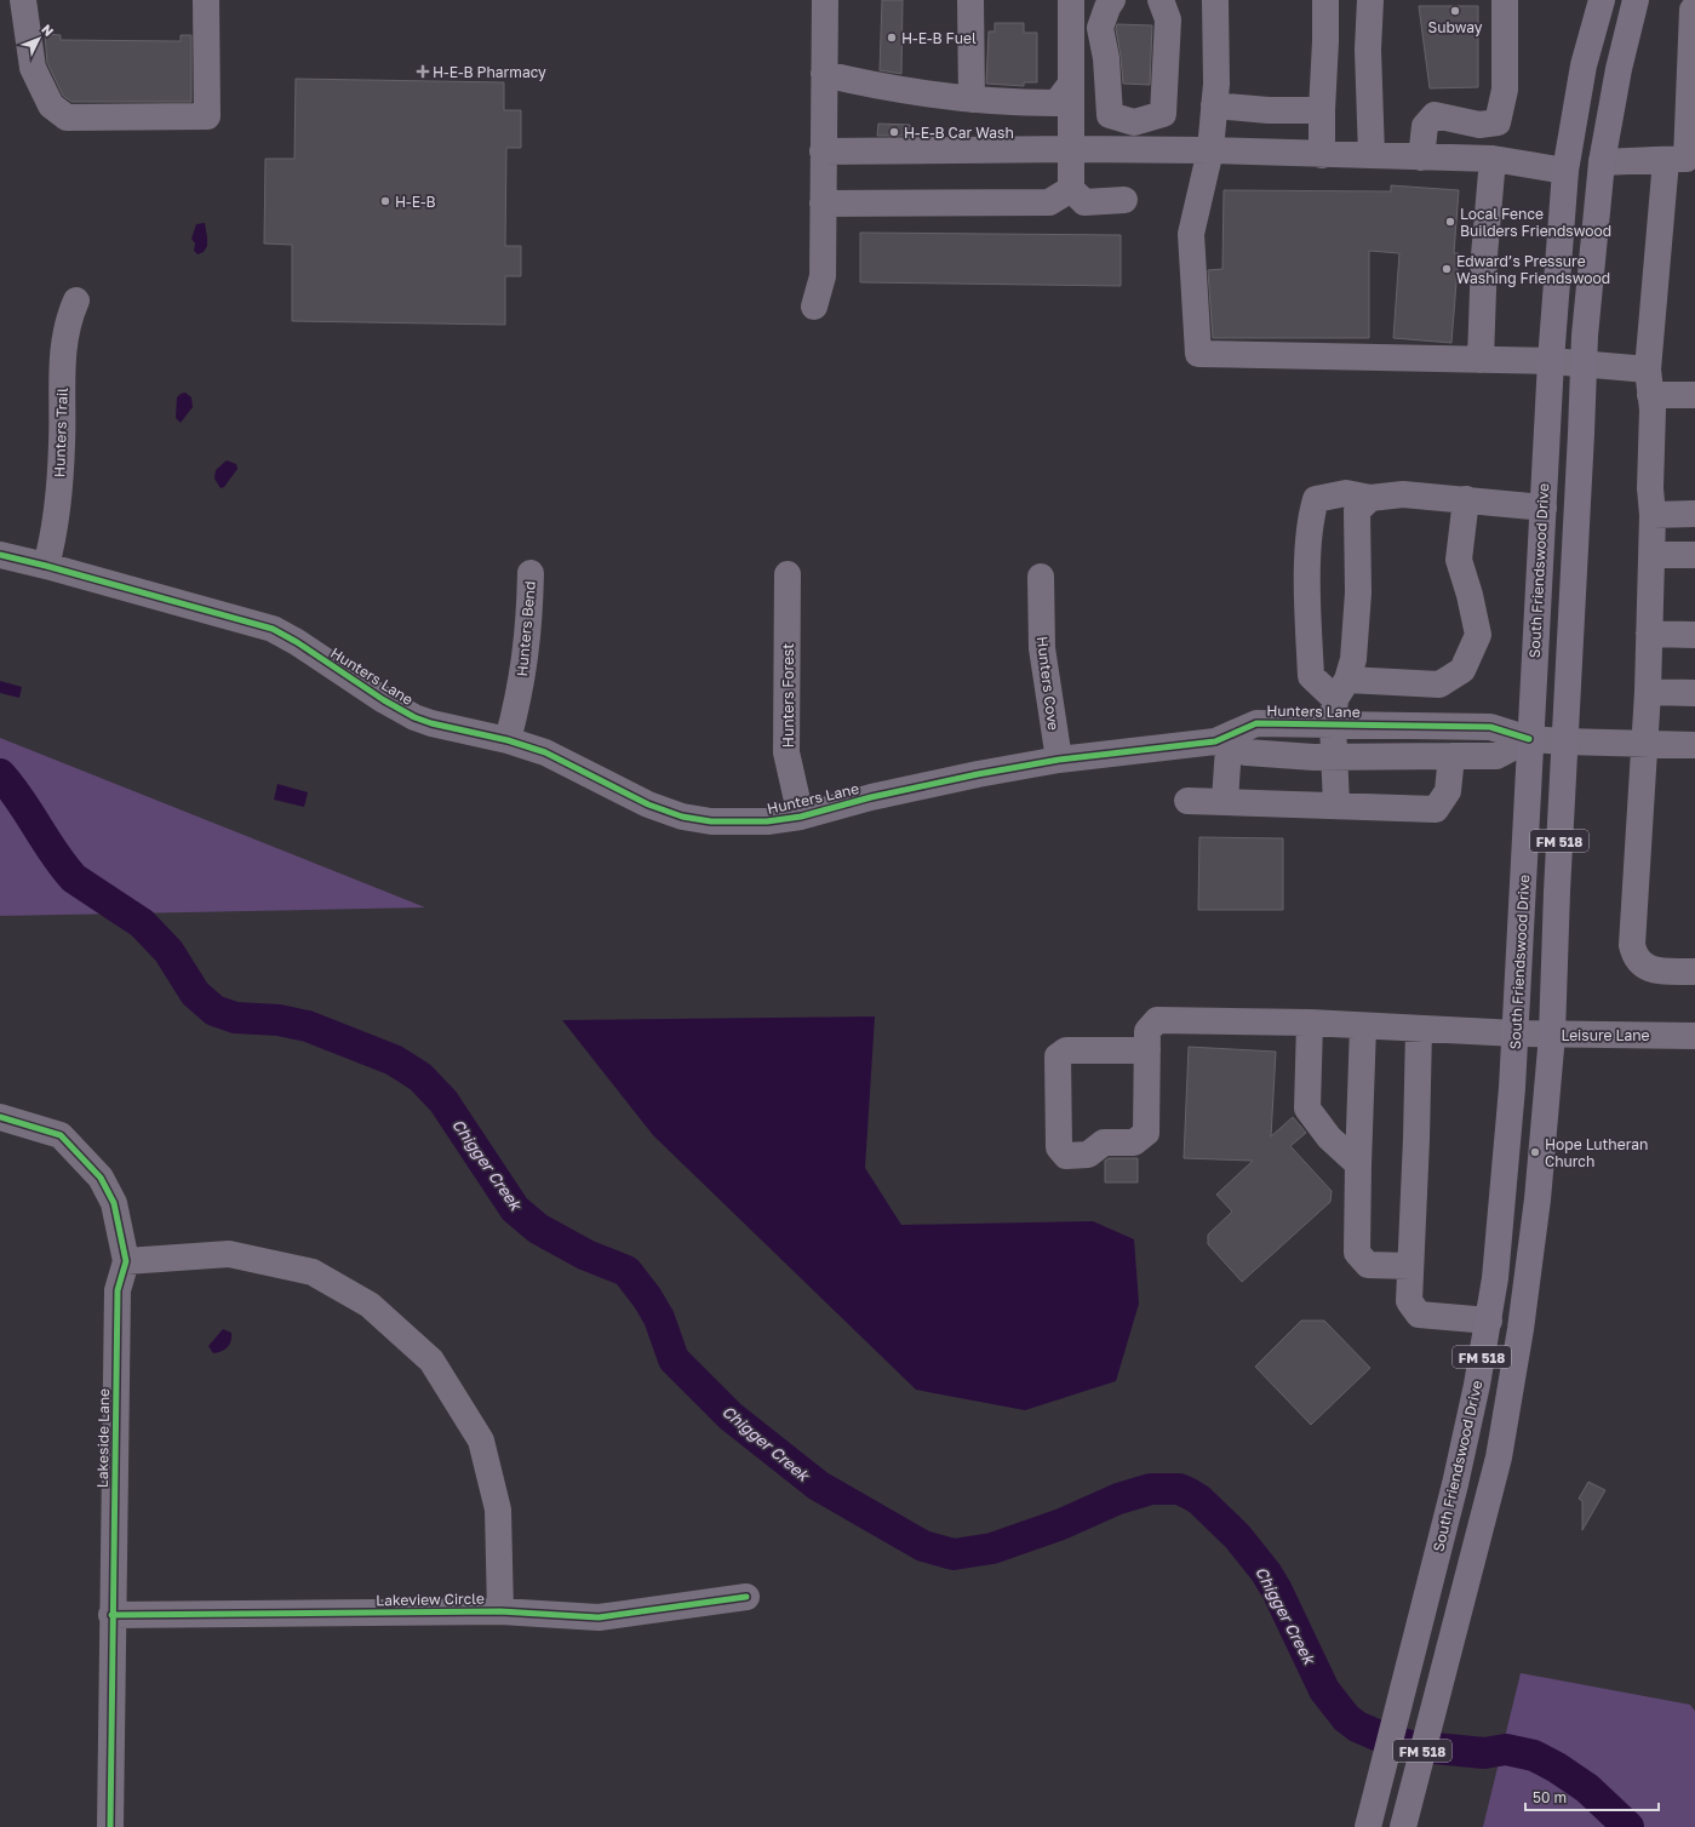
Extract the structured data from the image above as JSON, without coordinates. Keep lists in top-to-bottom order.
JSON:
{
  "streets": {
    "main road": ["South Friendswood Drive", "FM 518"],
    "street": [
      "Hunters Trail",
      "Hunters Bend",
      "Hunters Lane",
      "Hunters Cove",
      "Hunters Forest",
      "Leisure Lane",
      "Lakeside Lane",
      "Lakeview Circle"
    ]
  },
  "crossings": [
    ["Hunters Trail", "Hunters Lane"],
    ["South Friendswood Drive", "Hunters Lane"],
    ["South Friendswood Drive", "Leisure Lane"],
    ["Hunters Bend", "Hunters Lane"],
    ["Hunters Lane", "Hunters Cove"],
    ["Hunters Lane", "Hunters Forest"],
    ["FM 518", "Leisure Lane"],
    ["Lakeside Lane", "Lakeview Circle"]
  ],
  "water": ["Chigger Creek"],
  "places": {
    "other": [
      "Subway",
      "H-E-B Fuel",
      "H-E-B Car Wash",
      "H-E-B",
      "Local Fence Builders Friendswood",
      "Edward’s Pressure Washing Friendswood",
      "Hope Lutheran Church"
    ],
    "health": ["H-E-B Pharmacy"]
  },
  "scale_bar": "50 m",
  "north": "top right"
}
